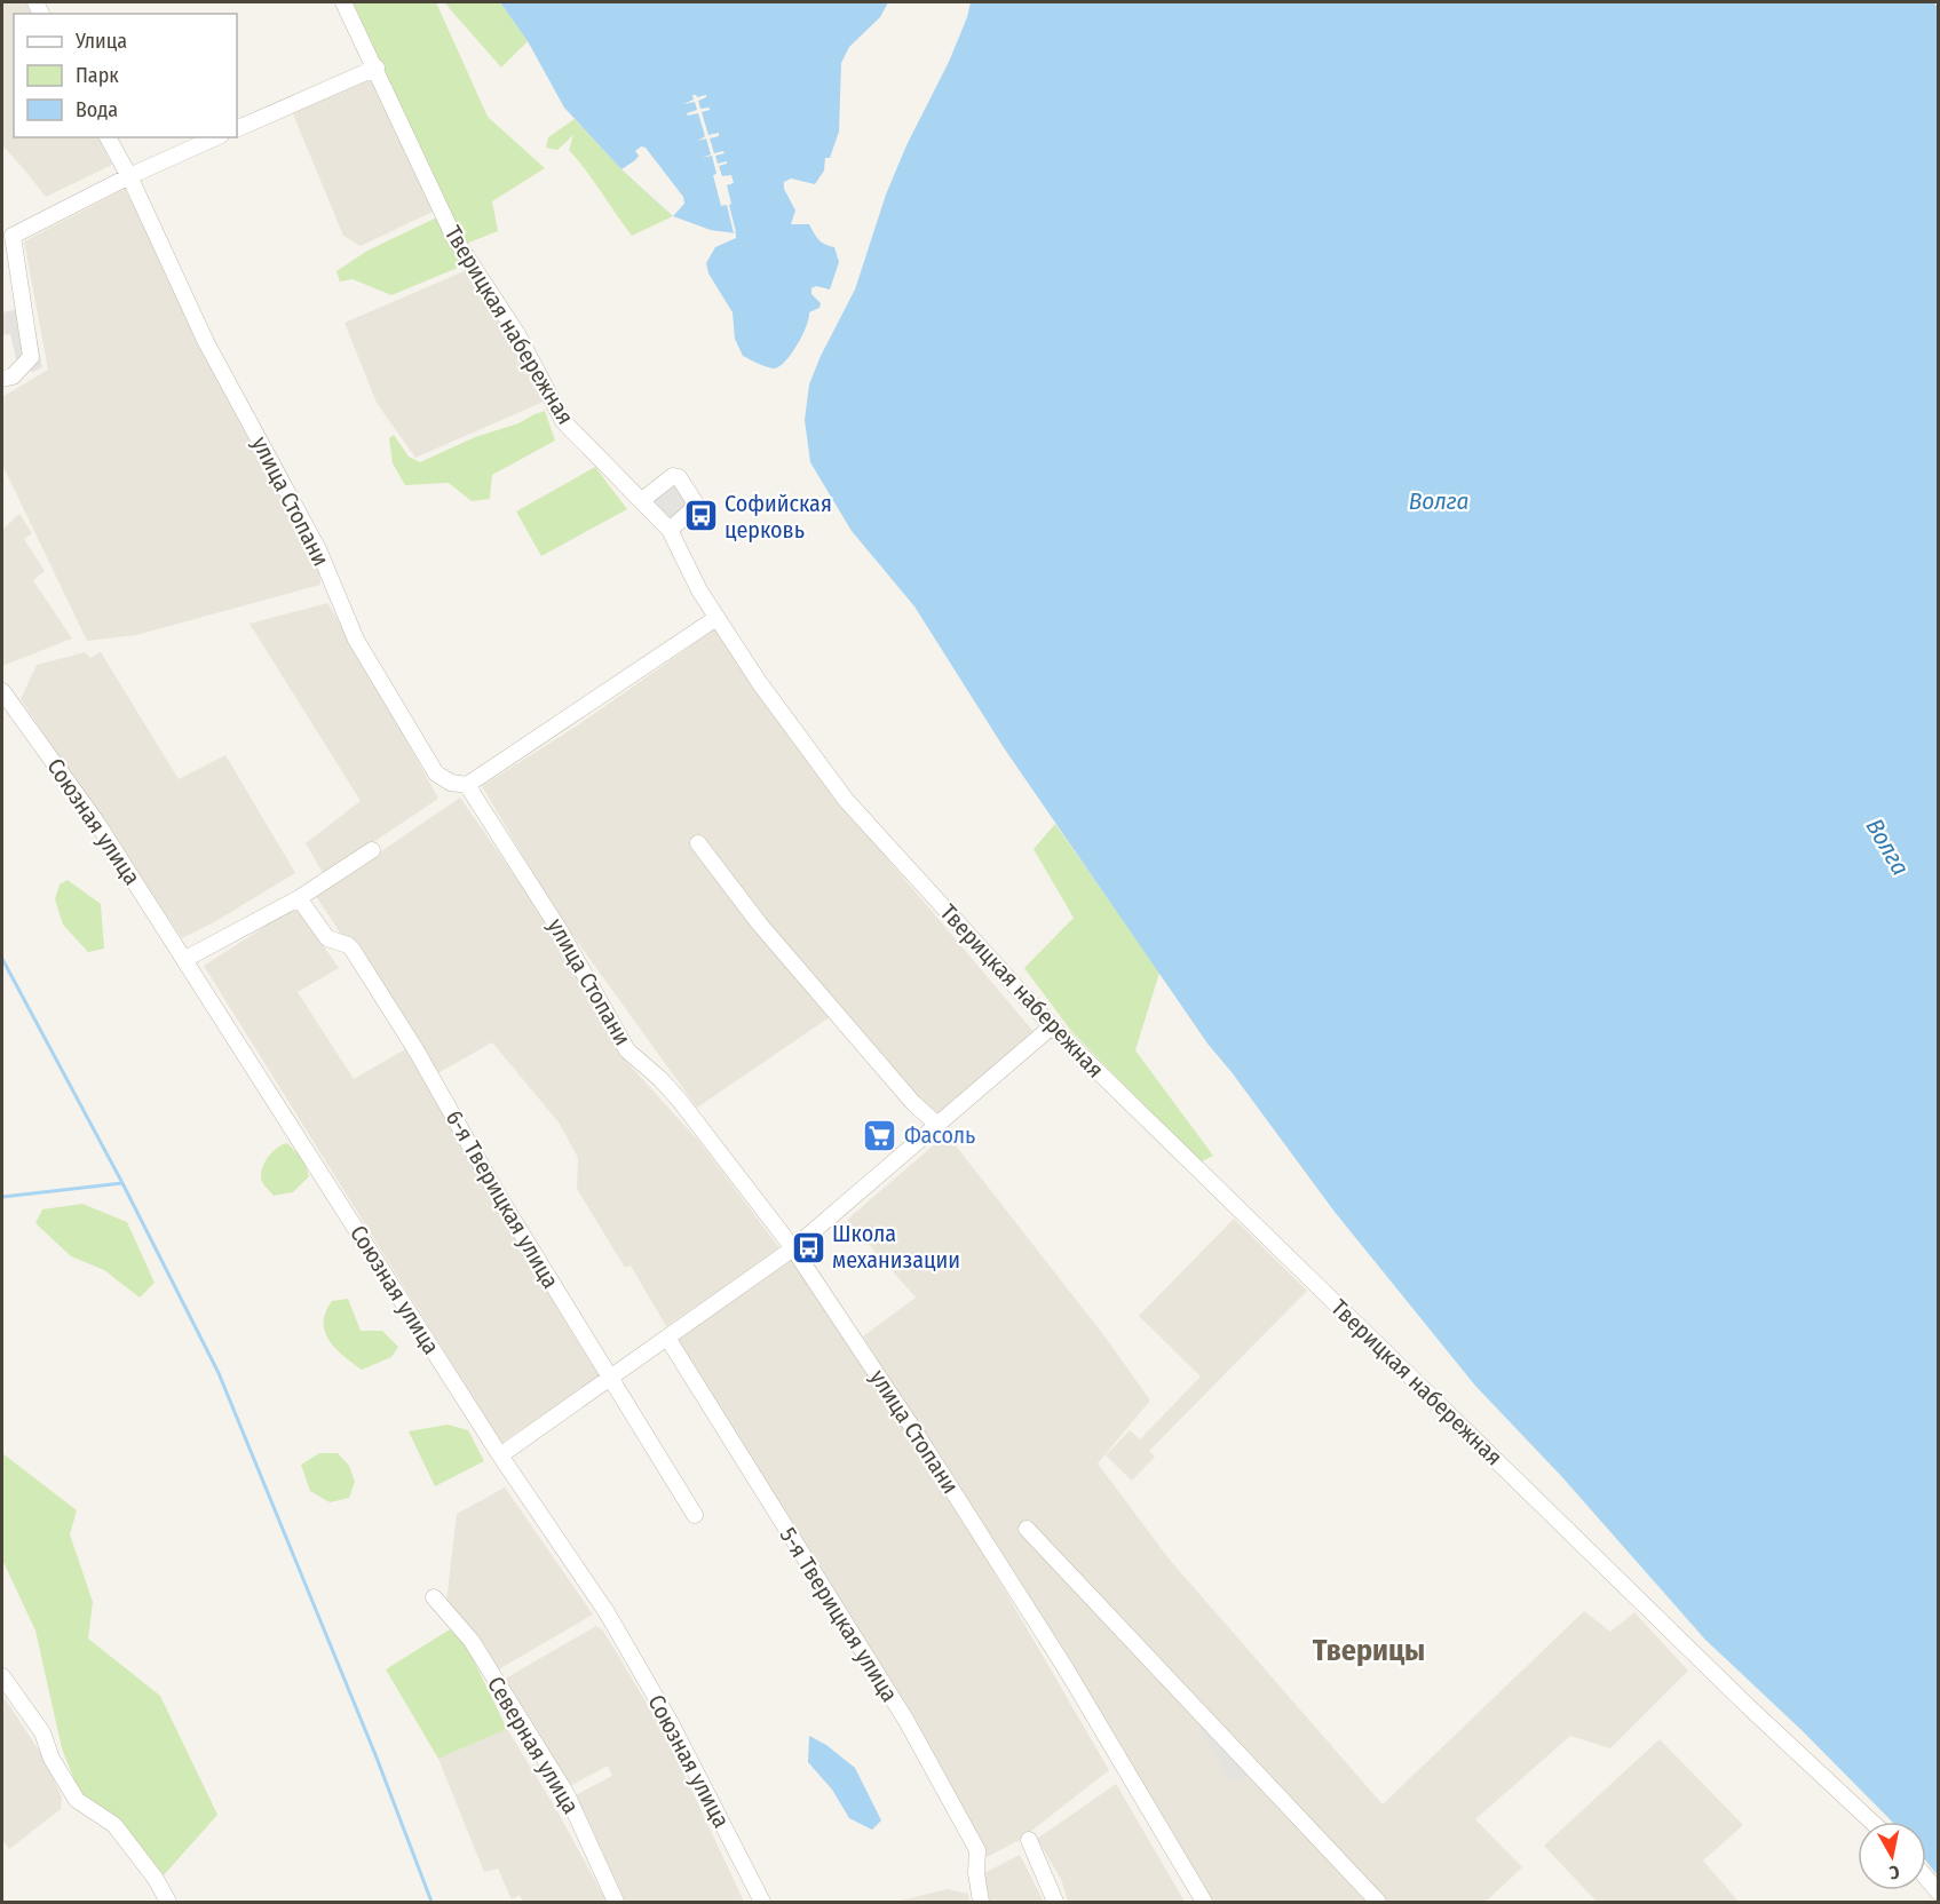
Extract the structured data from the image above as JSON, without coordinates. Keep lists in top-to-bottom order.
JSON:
{
  "streets": {
    "street": [
      "Тверицкая набережная",
      "улица Стопани",
      "Союзная улица",
      "6-я Тверицкая улица",
      "5-я Тверицкая улица",
      "Северная улица"
    ]
  },
  "districts": ["Тверицы"],
  "water": ["Волга"],
  "places": {
    "bus stop": ["Софийская церковь", "Школа механизации"],
    "supermarket": ["Фасоль"]
  },
  "legend": ["Улица", "Парк", "Вода"],
  "north": "bottom"
}
